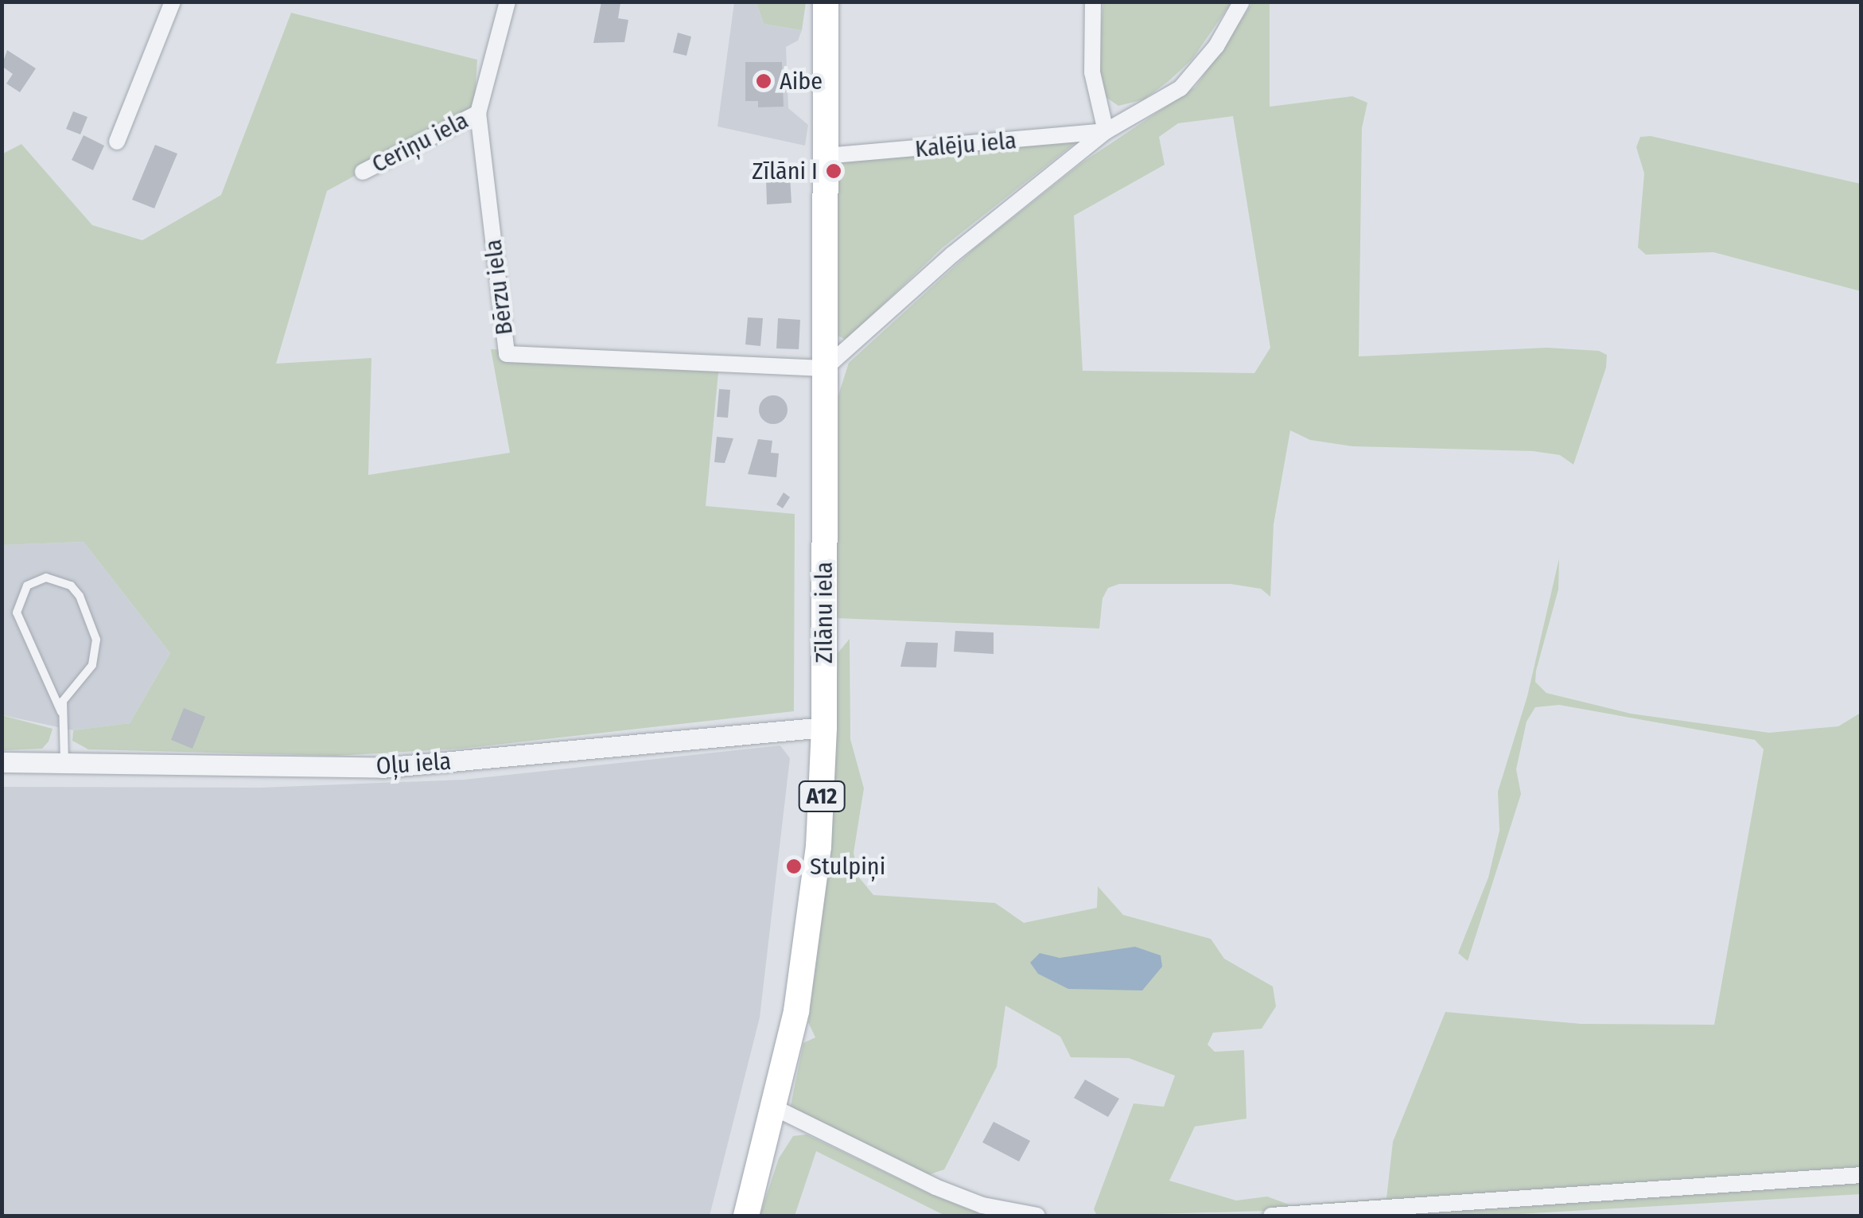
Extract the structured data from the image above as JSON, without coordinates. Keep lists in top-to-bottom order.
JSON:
{
  "streets": {
    "highway": ["Zīlānu iela", "A12"],
    "street": [
      "Ceriņu iela",
      "Kalēju iela",
      "Bērzu iela",
      "Oļu iela"
    ]
  },
  "crossings": [
    ["Ceriņu iela", "Bērzu iela"],
    ["Kalēju iela", "Zīlānu iela"],
    ["Bērzu iela", "Zīlānu iela"],
    ["Zīlānu iela", "Oļu iela"]
  ],
  "places": ["Aibe", "Zīlāni I", "Stulpiņi"]
}
